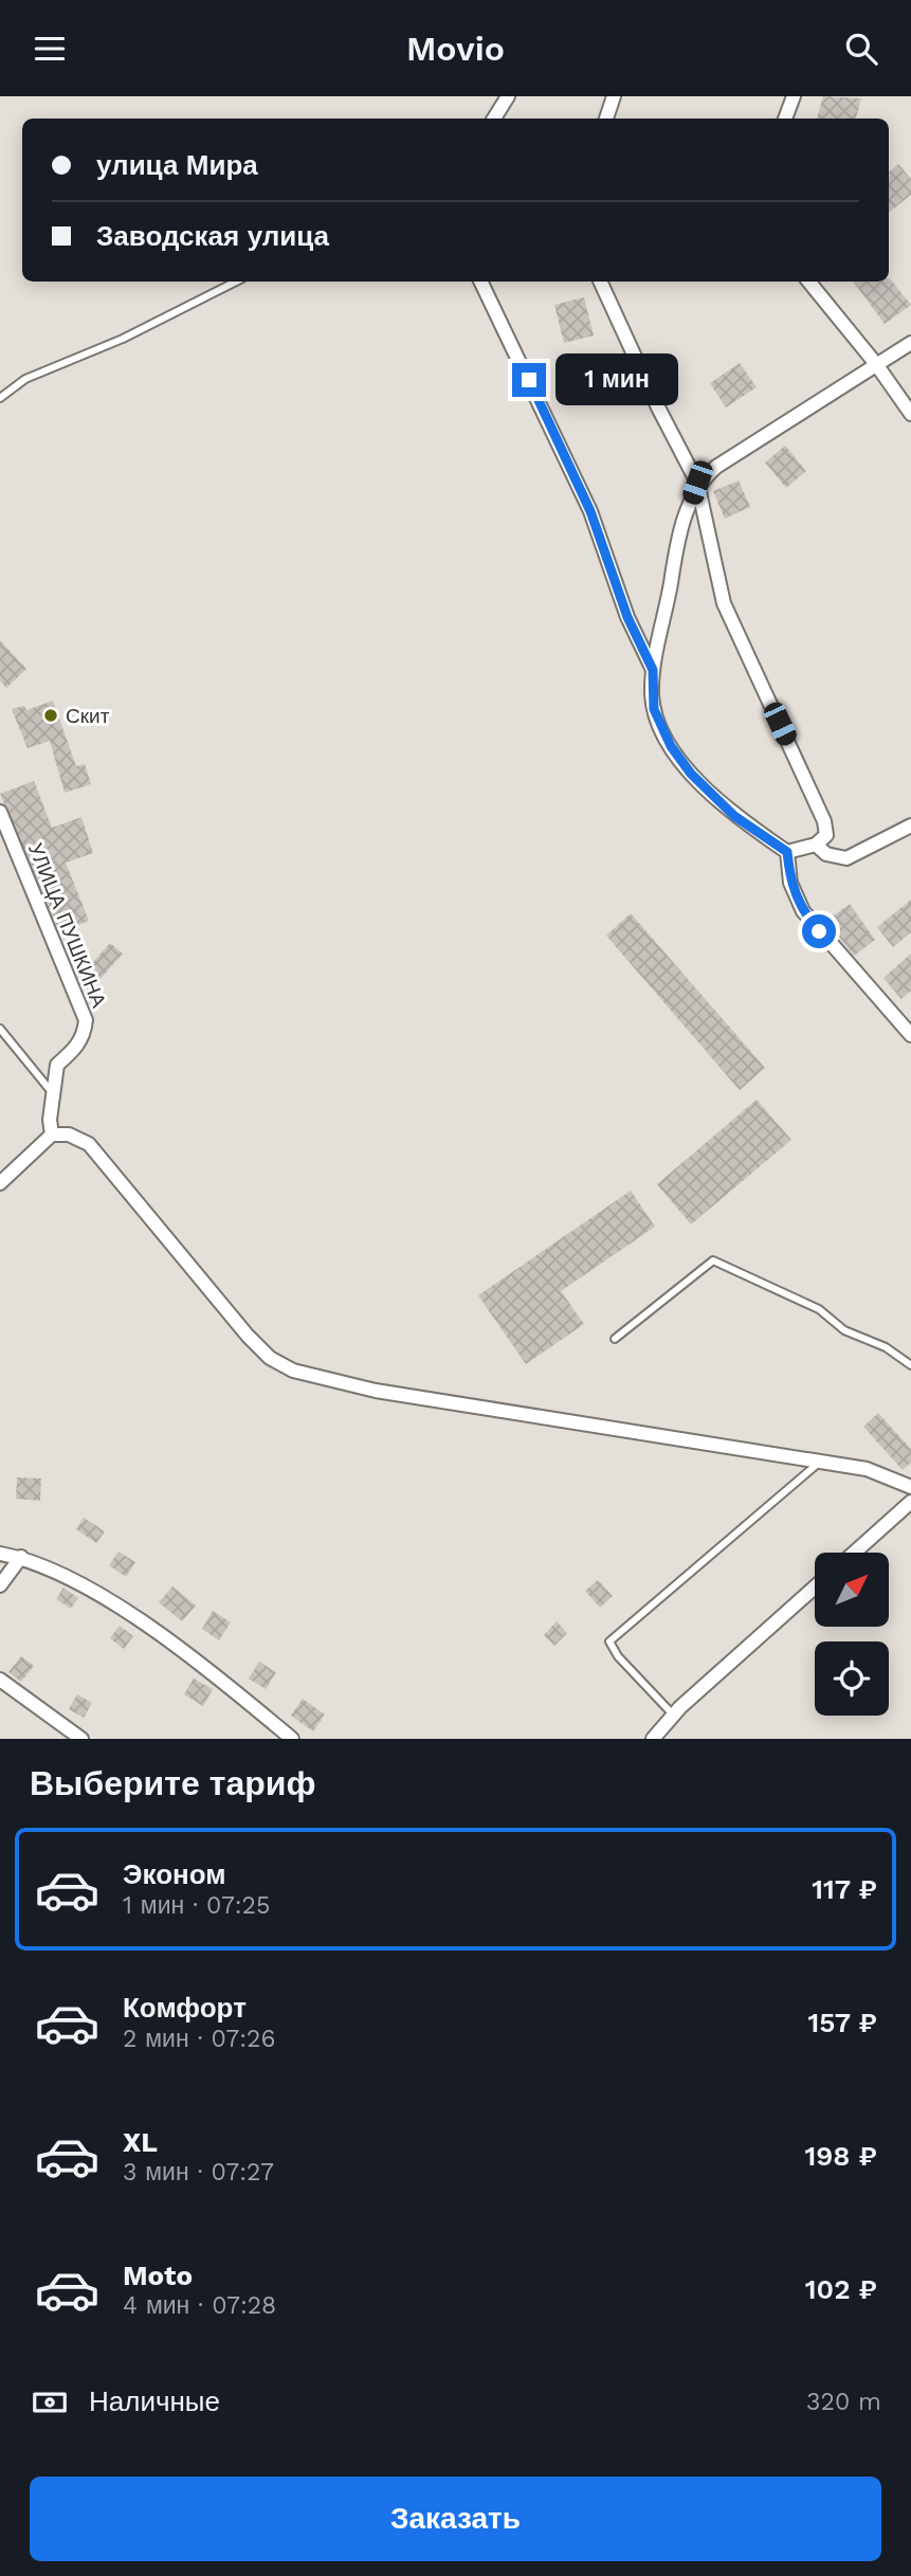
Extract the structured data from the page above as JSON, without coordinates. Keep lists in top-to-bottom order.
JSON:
{
  "streets": {
    "street": ["УЛИЦА ПУШКИНА"]
  },
  "places": ["Скит"],
  "north": "top right",
  "page": {
    "header": "Movio",
    "banner": ["улица Мира", "Заводская улица"],
    "bubble": "1 мин",
    "heading": "Выберите тариф",
    "list": [
      {
        "name": "Эконом",
        "note": "1 мин · 07:25",
        "value": "117 ₽"
      },
      {
        "name": "Комфорт",
        "note": "2 мин · 07:26",
        "value": "157 ₽"
      },
      {
        "name": "XL",
        "note": "3 мин · 07:27",
        "value": "198 ₽"
      },
      {
        "name": "Moto",
        "note": "4 мин · 07:28",
        "value": "102 ₽"
      }
    ],
    "pay": ["Наличные", "320 m"],
    "buttons": "Заказать"
  }
}
